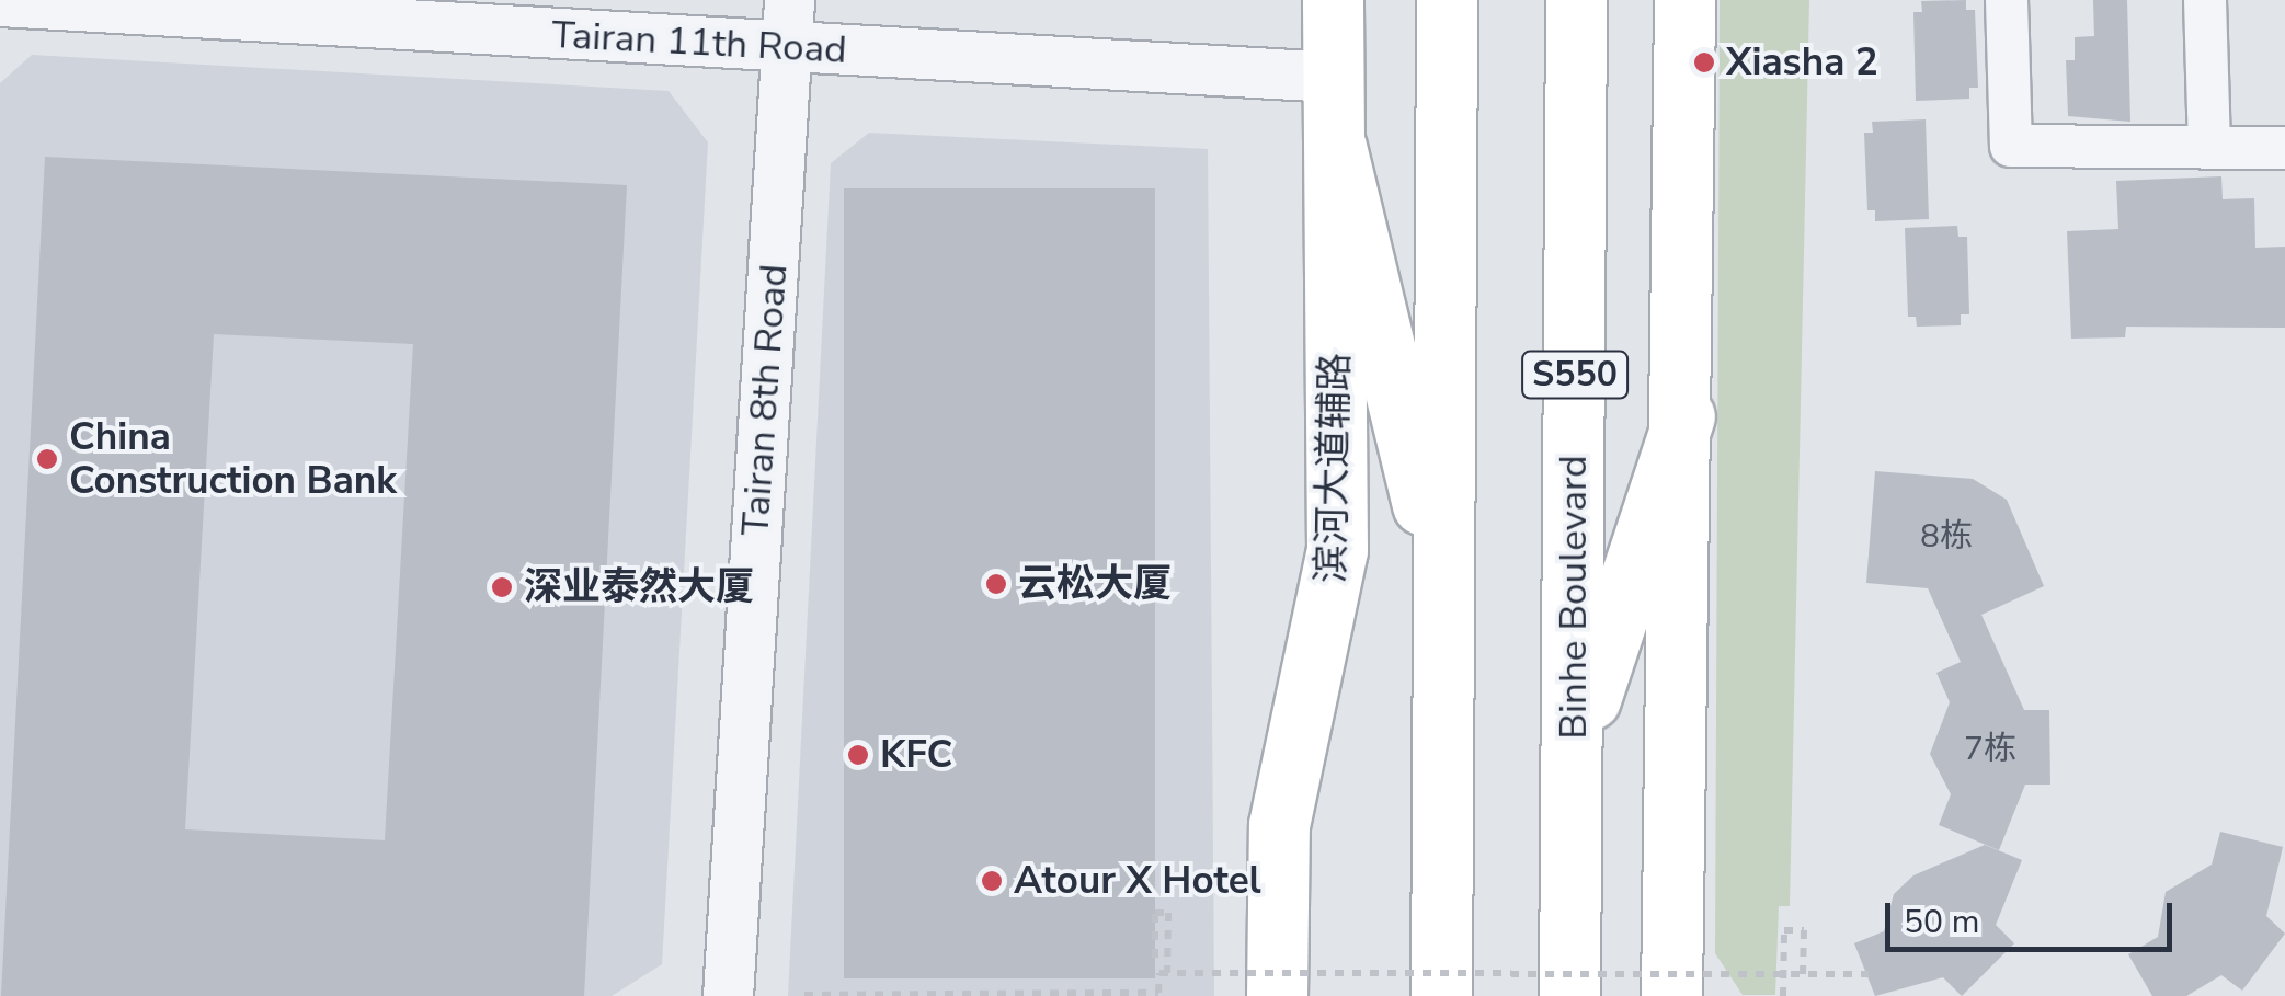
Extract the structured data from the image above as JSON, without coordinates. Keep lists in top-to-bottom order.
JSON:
{
  "streets": {
    "main road": ["S550", "滨河大道辅路", "Binhe Boulevard"],
    "street": ["Tairan 11th Road", "Tairan 8th Road"]
  },
  "crossings": [
    ["Tairan 11th Road", "Tairan 8th Road"],
    ["Tairan 11th Road", "滨河大道辅路"]
  ],
  "places": [
    "Xiasha 2",
    "China Construction Bank",
    "云松大厦",
    "深业泰然大厦",
    "KFC",
    "Atour X Hotel"
  ],
  "house_numbers": ["8栋", "7栋"],
  "scale_bar": "50 m"
}
